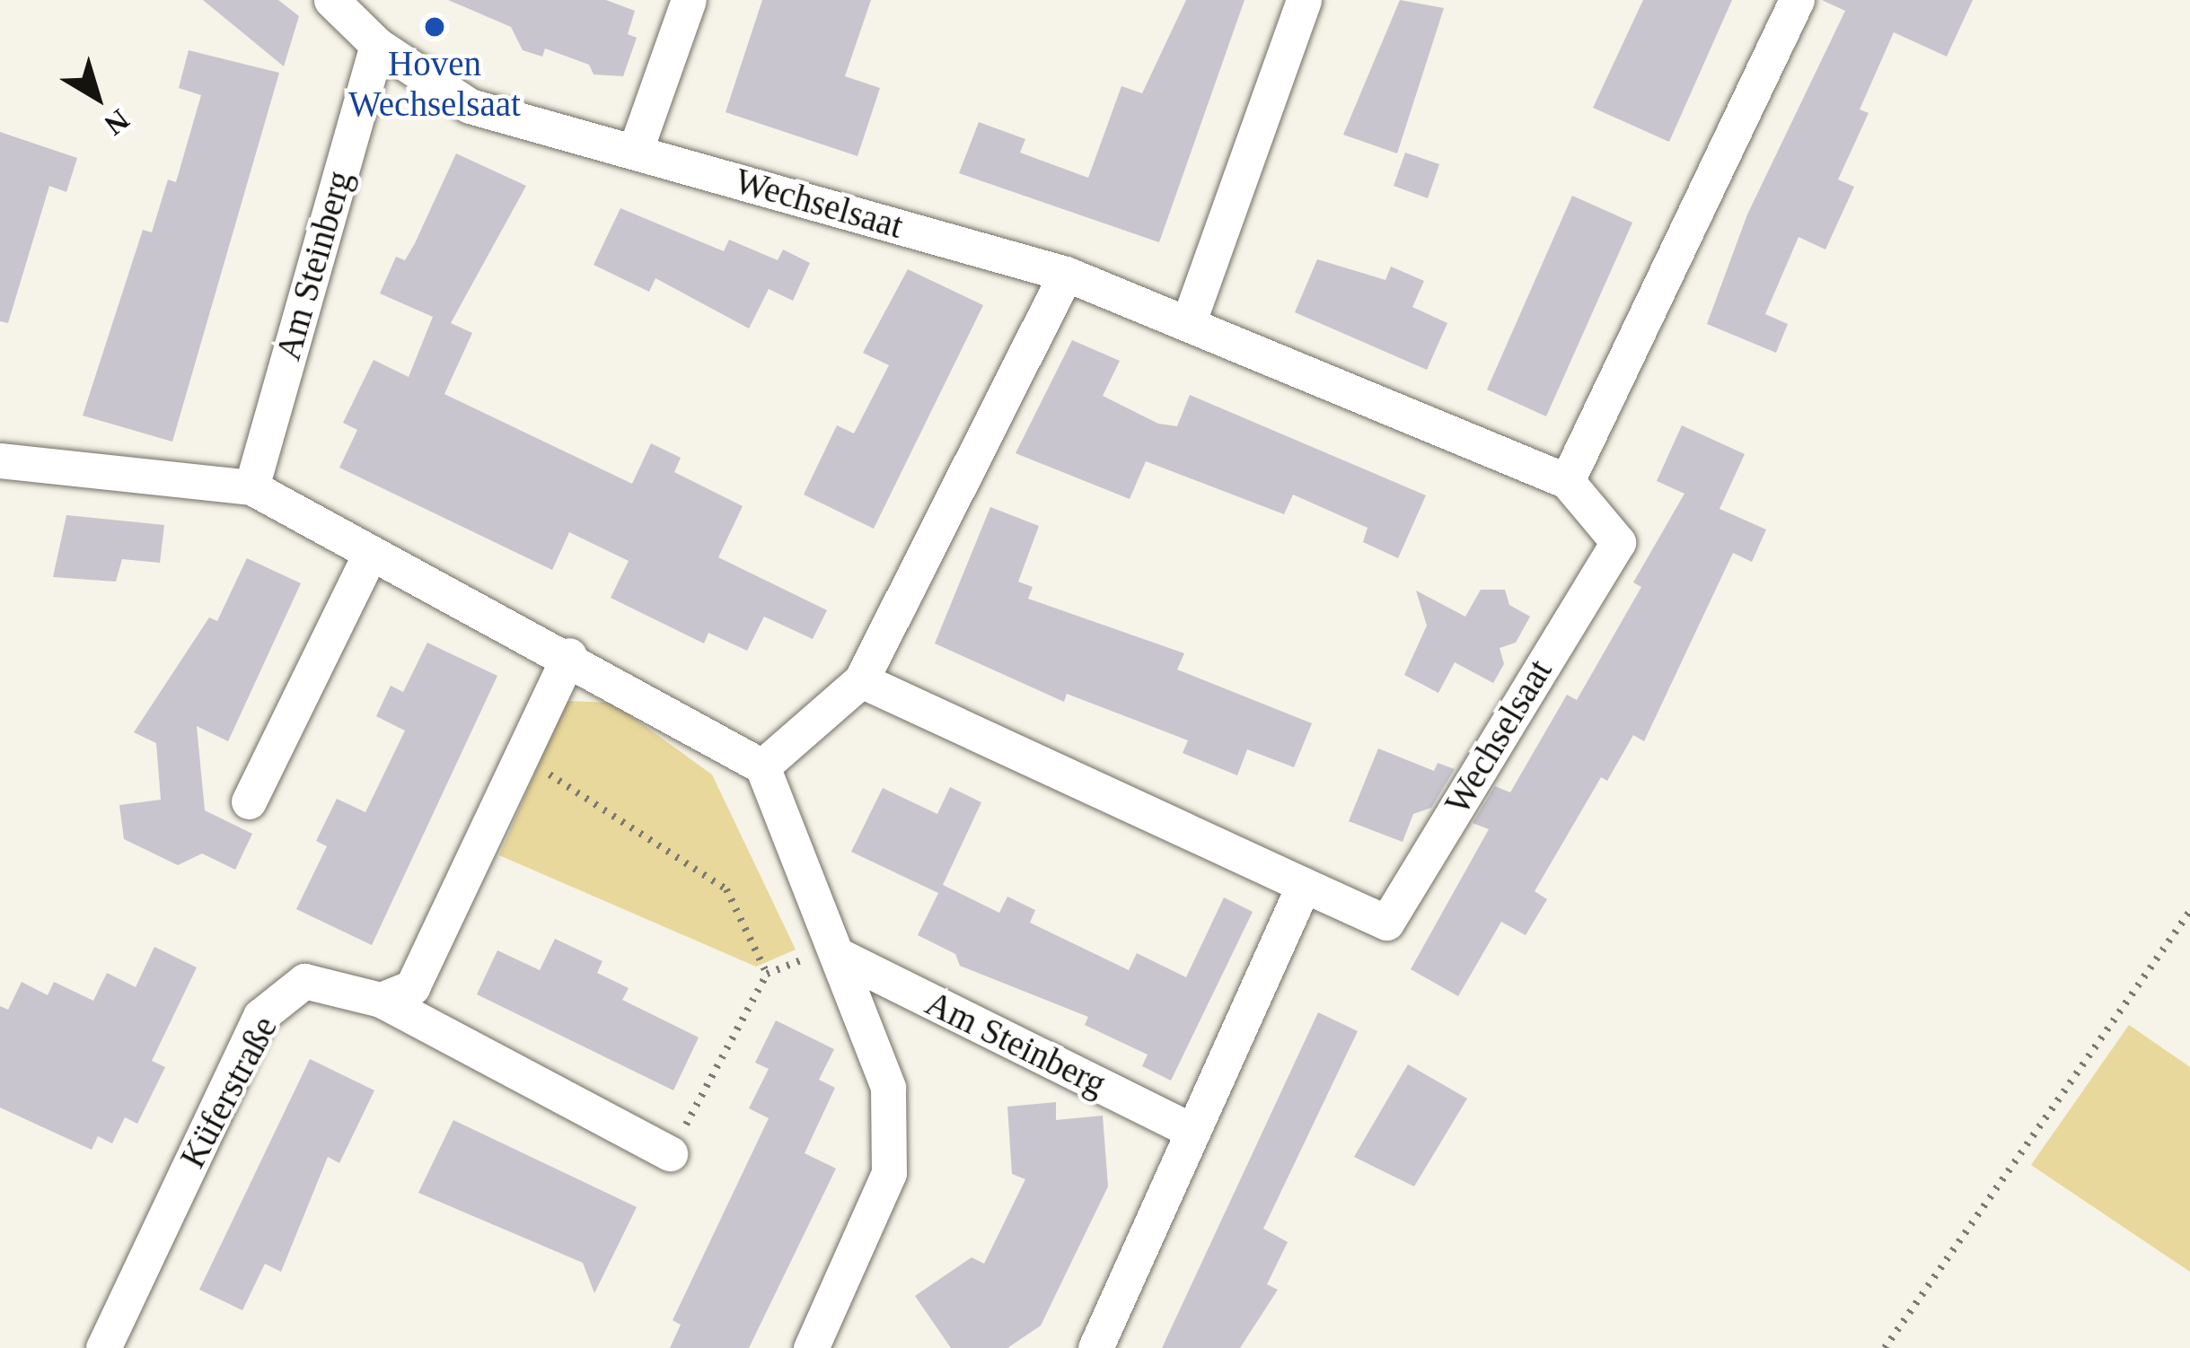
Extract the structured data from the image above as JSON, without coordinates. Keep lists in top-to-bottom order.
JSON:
{
  "streets": {
    "street": ["Wechselsaat", "Am Steinberg", "Küferstraße"]
  },
  "crossings": [
    ["Wechselsaat", "Am Steinberg"]
  ],
  "places": ["Hoven Wechselsaat"],
  "north": "bottom right"
}
